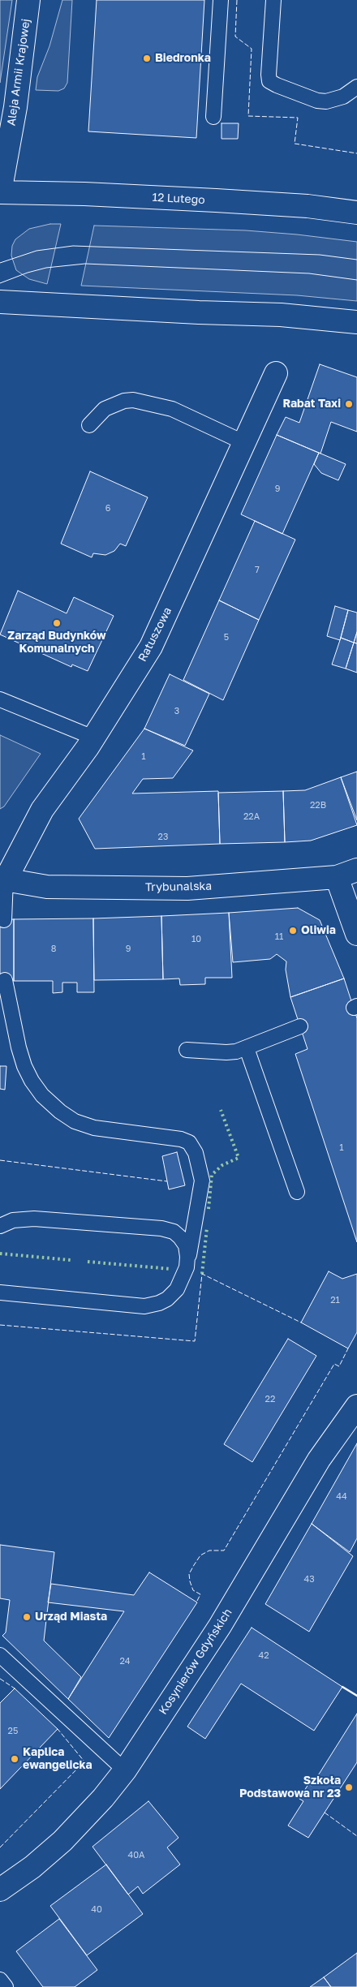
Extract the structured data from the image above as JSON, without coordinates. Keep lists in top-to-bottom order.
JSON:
{
  "streets": {
    "street": [
      "Aleja Armii Krajowej",
      "12 Lutego",
      "Ratuszowa",
      "Trybunalska",
      "Kosynierów Gdyńskich"
    ]
  },
  "crossings": [
    ["Aleja Armii Krajowej", "12 Lutego"],
    ["Ratuszowa", "Trybunalska"]
  ],
  "places": [
    "Biedronka",
    "Rabat Taxi",
    "Zarząd Budynków Komunalnych",
    "Oliwia",
    "Urząd Miasta",
    "Kaplica ewangelicka",
    "Szkoła Podstawowa nr 23"
  ],
  "house_numbers": [
    "9",
    "6",
    "7",
    "5",
    "3",
    "1",
    "22B",
    "22A",
    "23",
    "11",
    "10",
    "8",
    "9",
    "1",
    "21",
    "22",
    "44",
    "43",
    "42",
    "24",
    "25",
    "40A",
    "40"
  ]
}
